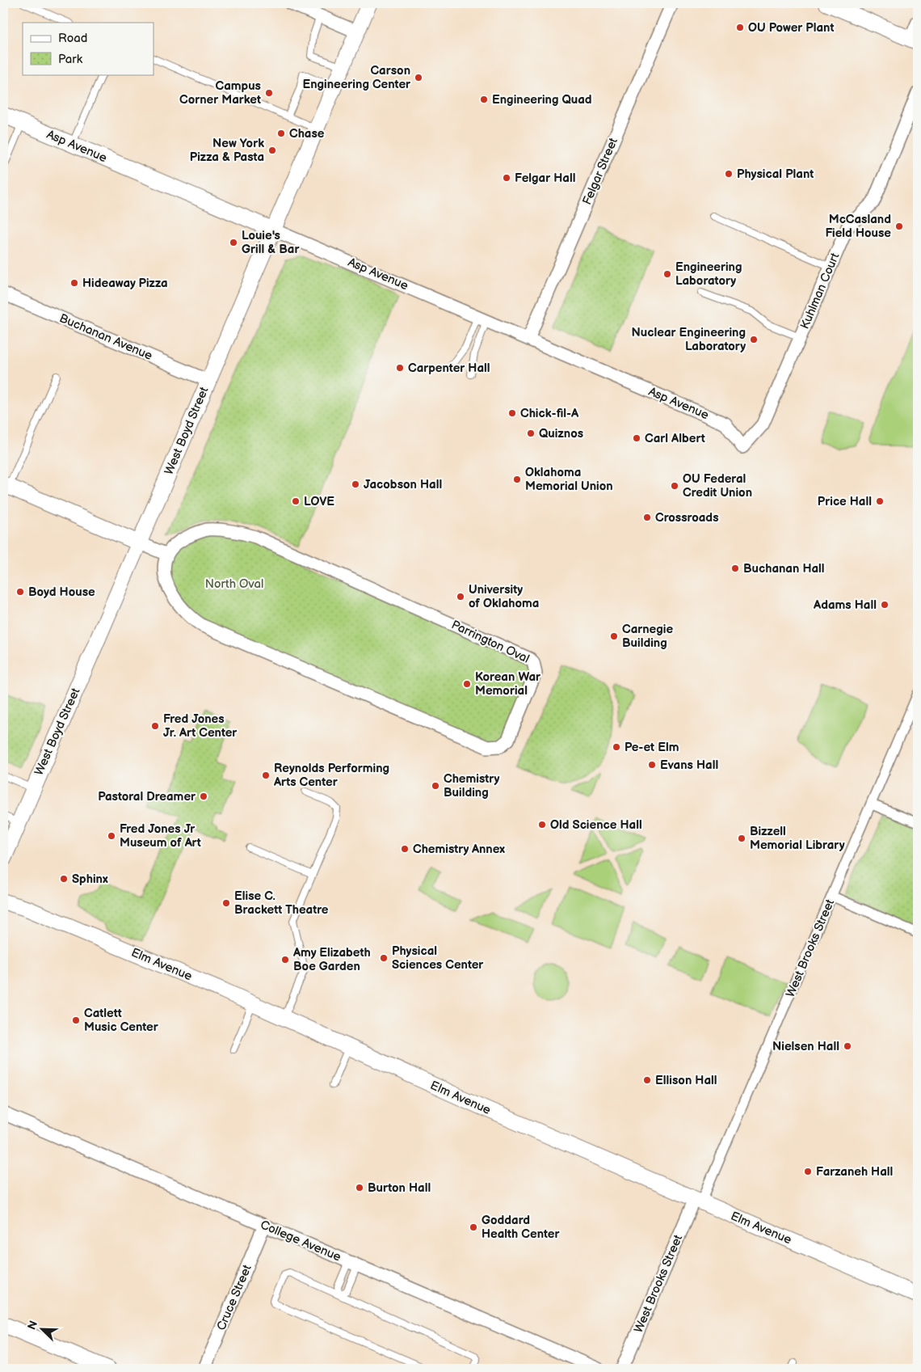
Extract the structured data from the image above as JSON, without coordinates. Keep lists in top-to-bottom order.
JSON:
{
  "streets": {
    "street": [
      "Asp Avenue",
      "Felgar Street",
      "Kuhlman Court",
      "Buchanan Avenue",
      "West Boyd Street",
      "Parrington Oval",
      "West Brooks Street",
      "Elm Avenue",
      "College Avenue",
      "Cruce Street"
    ]
  },
  "crossings": [
    ["Asp Avenue", "Felgar Street"],
    ["Asp Avenue", "Kuhlman Court"],
    ["Asp Avenue", "West Boyd Street"],
    ["Buchanan Avenue", "West Boyd Street"],
    ["West Brooks Street", "Elm Avenue"],
    ["College Avenue", "Cruce Street"]
  ],
  "parks": ["North Oval"],
  "places": [
    "OU Power Plant",
    "Carson Engineering Center",
    "Campus Corner Market",
    "Engineering Quad",
    "Chase",
    "New York Pizza & Pasta",
    "Physical Plant",
    "Felgar Hall",
    "McCasland Field House",
    "Louie's Grill & Bar",
    "Engineering Laboratory",
    "Hideaway Pizza",
    "Nuclear Engineering Laboratory",
    "Carpenter Hall",
    "Chick-fil-A",
    "Quiznos",
    "Carl Albert",
    "Oklahoma Memorial Union",
    "Jacobson Hall",
    "OU Federal Credit Union",
    "LOVE",
    "Price Hall",
    "Crossroads",
    "Buchanan Hall",
    "Boyd House",
    "University of Oklahoma",
    "Adams Hall",
    "Carnegie Building",
    "Korean War Memorial",
    "Fred Jones Jr. Art Center",
    "Pe-et Elm",
    "Evans Hall",
    "Reynolds Performing Arts Center",
    "Chemistry Building",
    "Pastoral Dreamer",
    "Old Science Hall",
    "Fred Jones Jr Museum of Art",
    "Bizzell Memorial Library",
    "Chemistry Annex",
    "Sphinx",
    "Elise C. Brackett Theatre",
    "Physical Sciences Center",
    "Amy Elizabeth Boe Garden",
    "Catlett Music Center",
    "Nielsen Hall",
    "Ellison Hall",
    "Farzaneh Hall",
    "Burton Hall",
    "Goddard Health Center"
  ],
  "legend": ["Road", "Park"],
  "north": "top left"
}
